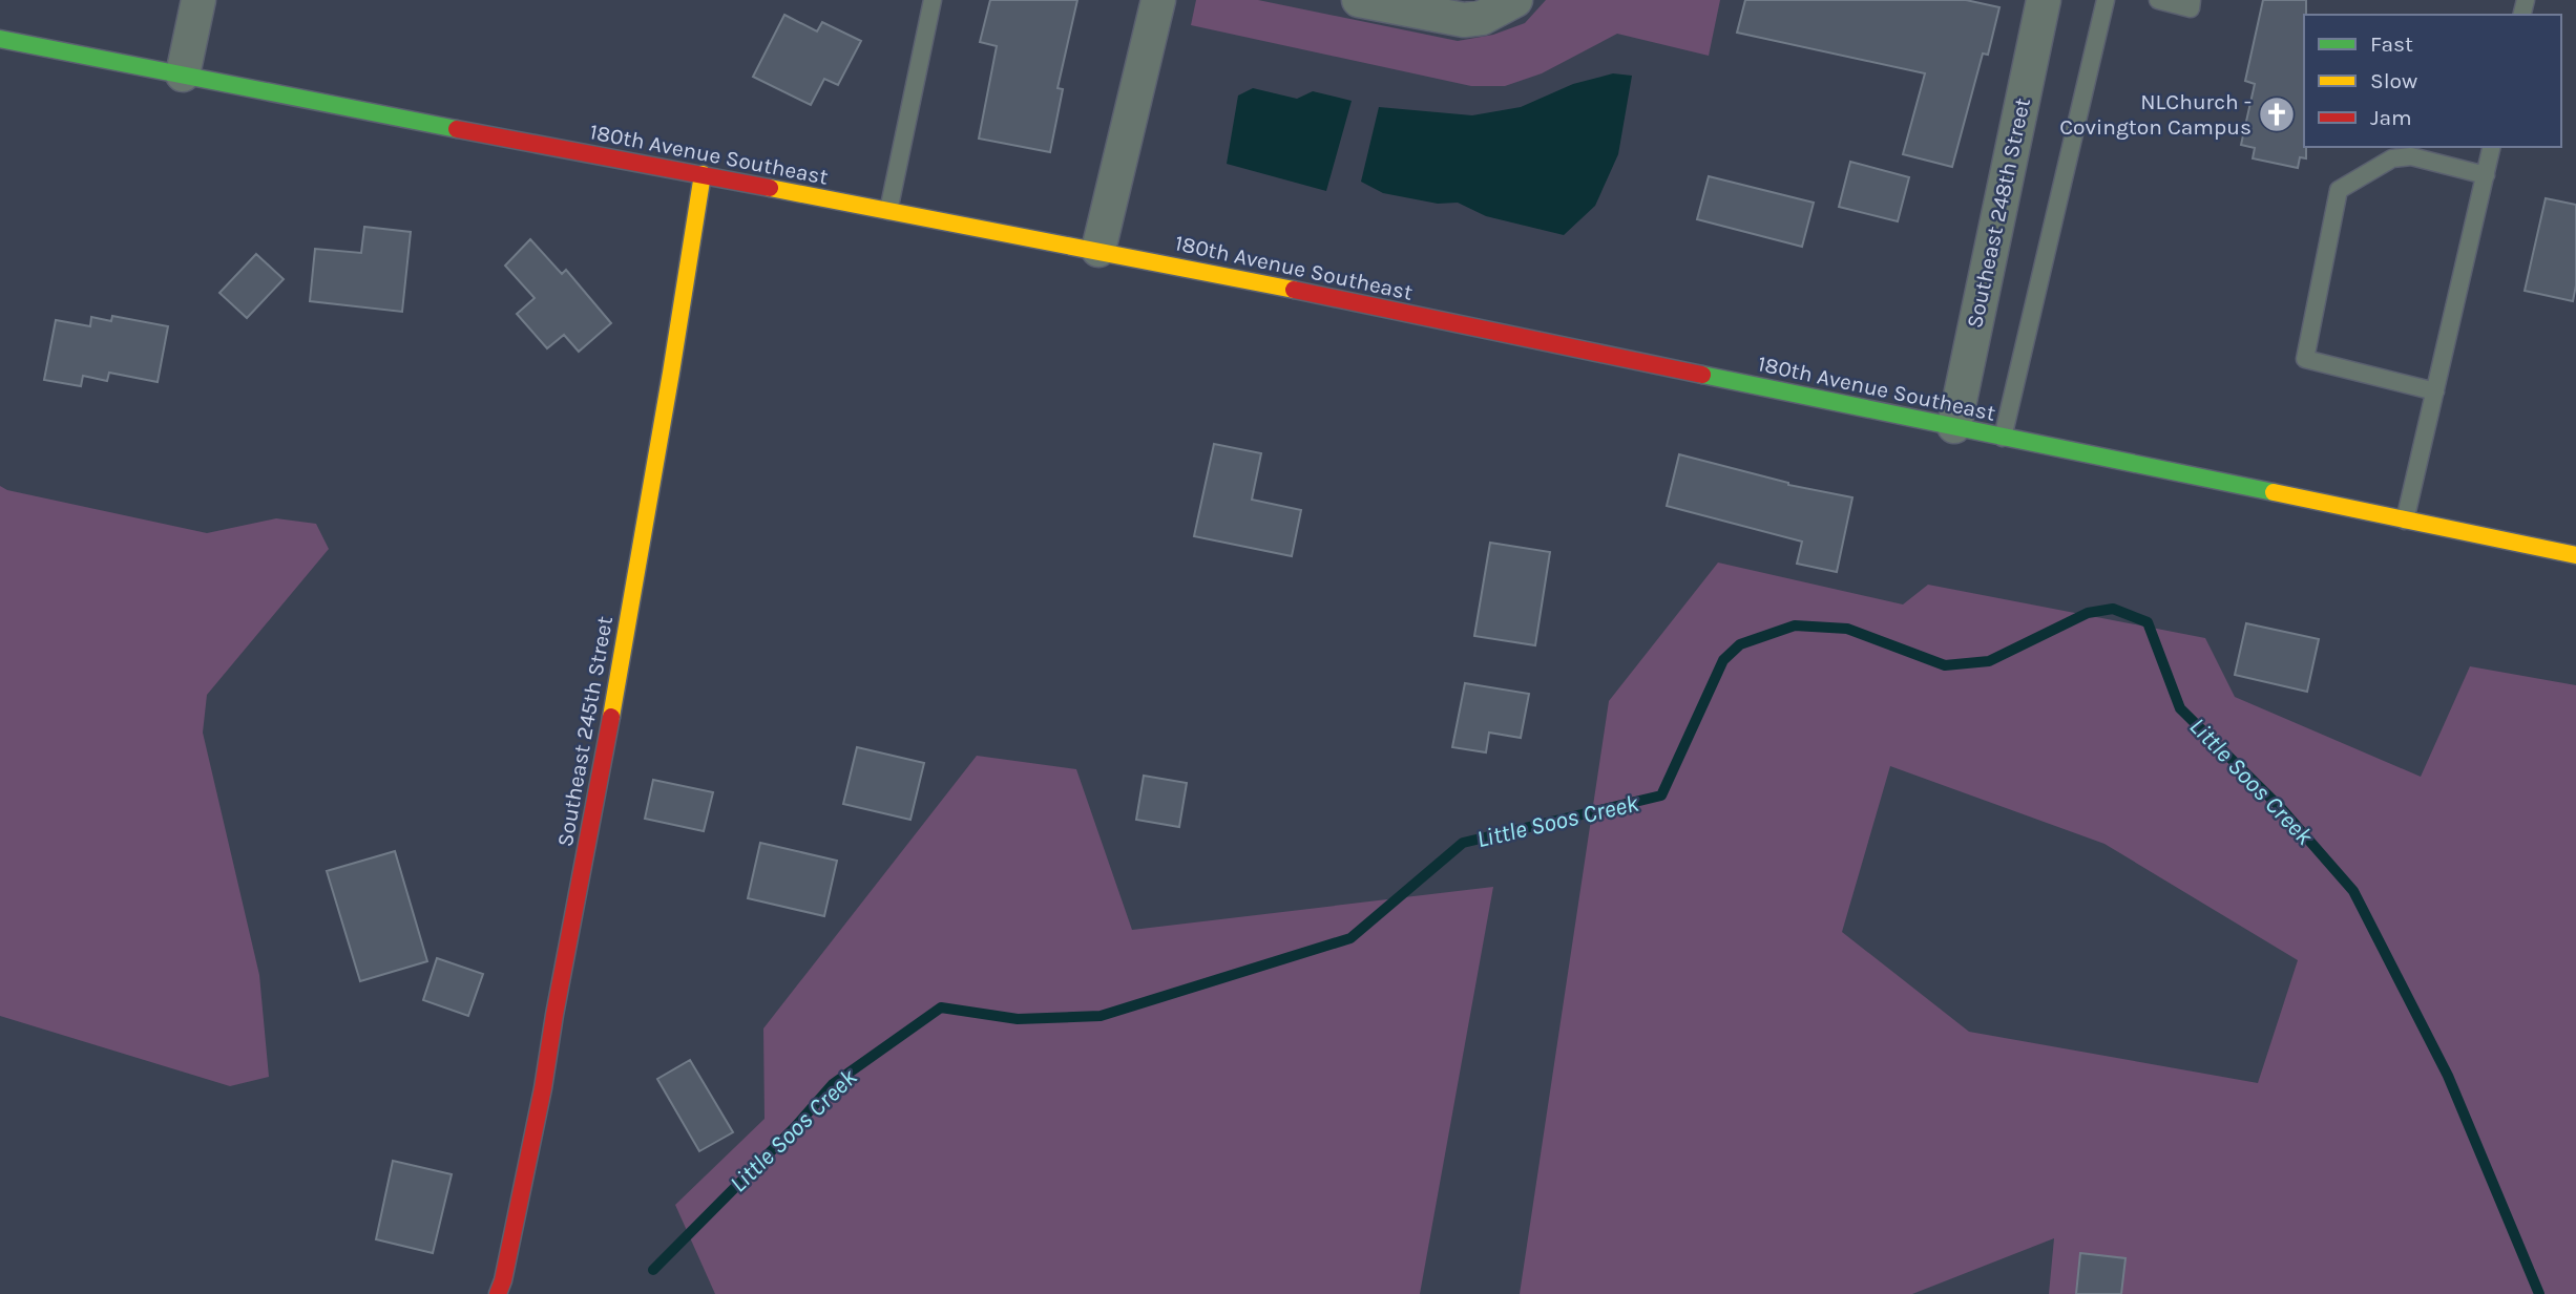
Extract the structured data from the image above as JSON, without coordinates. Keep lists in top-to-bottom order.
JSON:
{
  "streets": {
    "street": ["180th Avenue Southeast", "Southeast 248th Street", "Southeast 245th Street"]
  },
  "crossings": [
    ["180th Avenue Southeast", "Southeast 248th Street"],
    ["180th Avenue Southeast", "Southeast 245th Street"]
  ],
  "water": ["Little Soos Creek"],
  "places": {
    "church": ["NLChurch - Covington Campus"]
  },
  "legend": ["Fast", "Slow", "Jam"]
}
